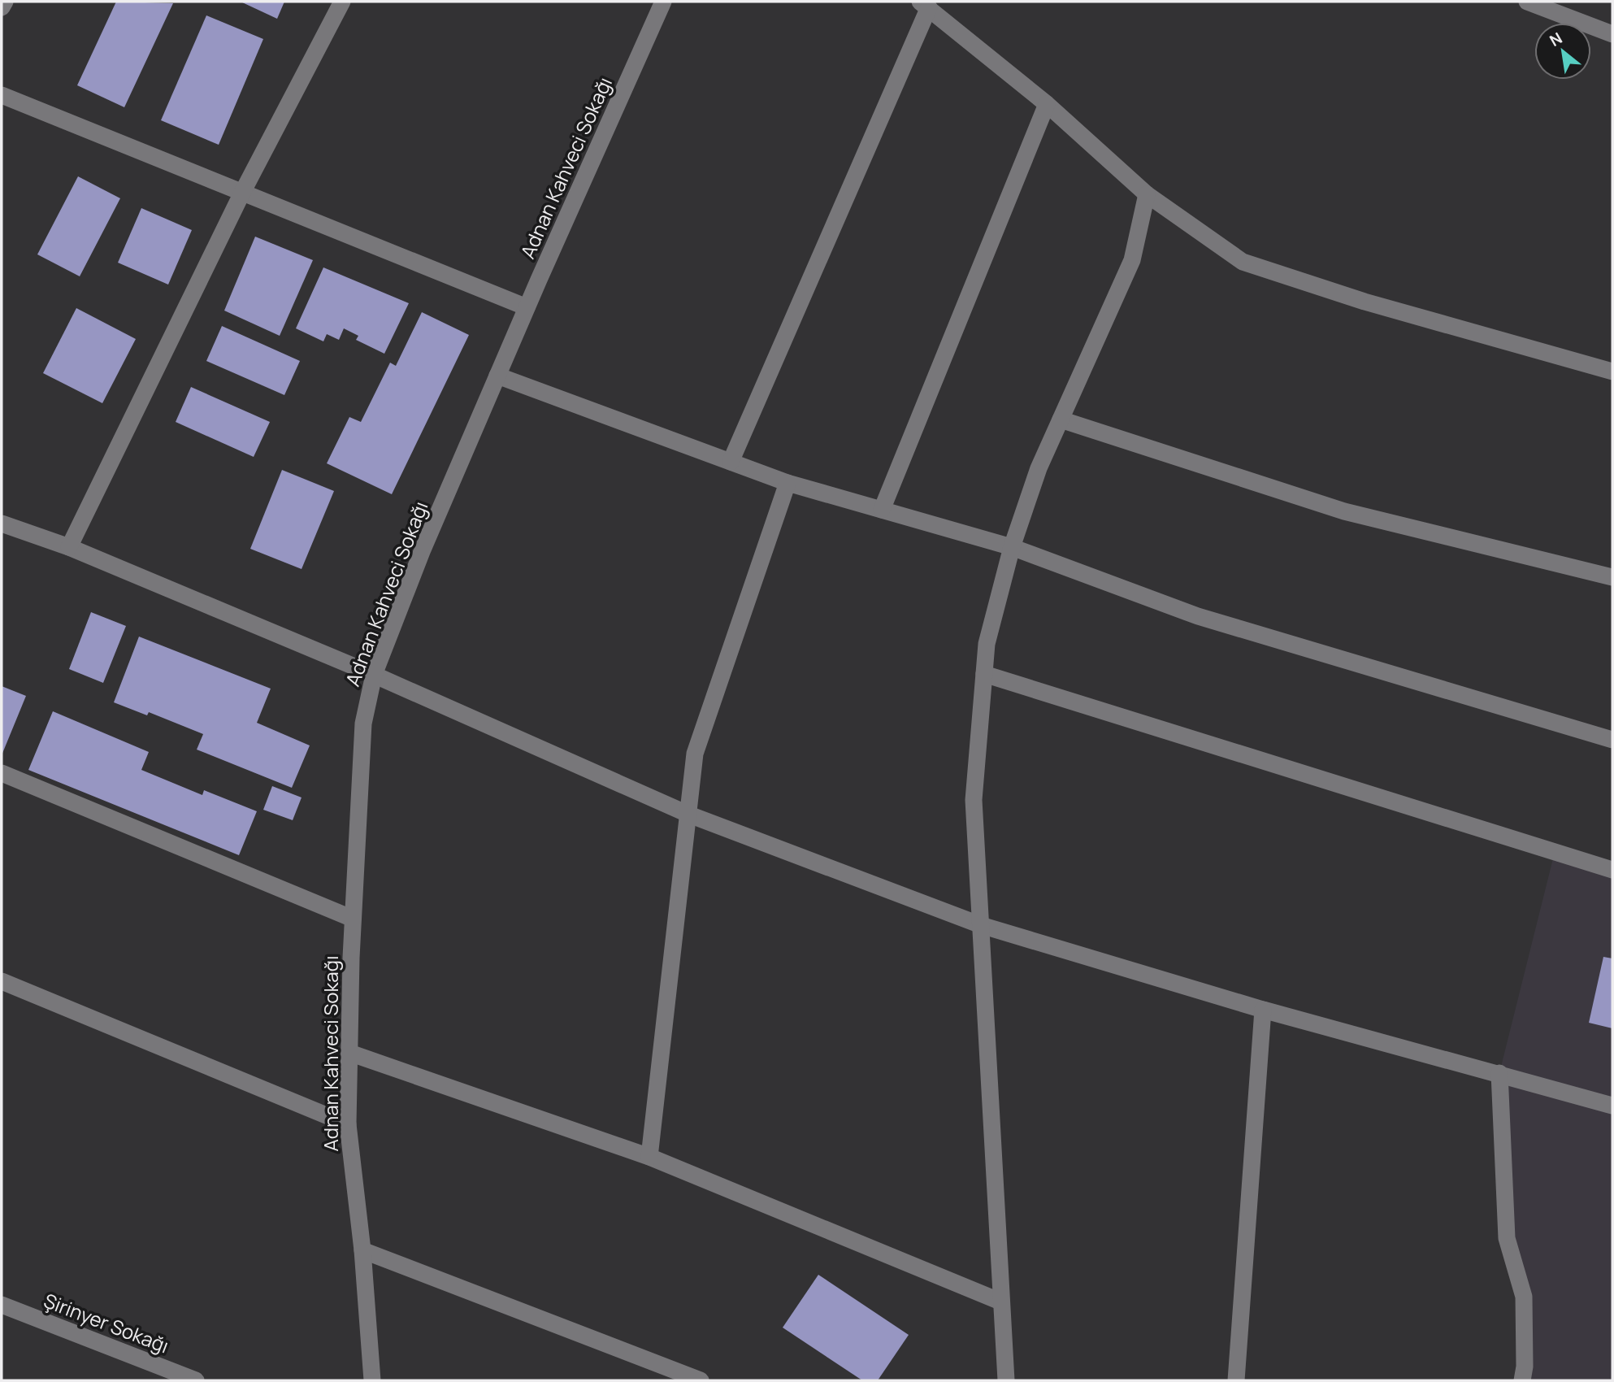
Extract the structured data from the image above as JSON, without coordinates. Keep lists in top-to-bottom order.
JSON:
{
  "streets": {
    "street": ["Adnan Kahveci Sokağı", "Şirinyer Sokağı"]
  },
  "north": "top left"
}
